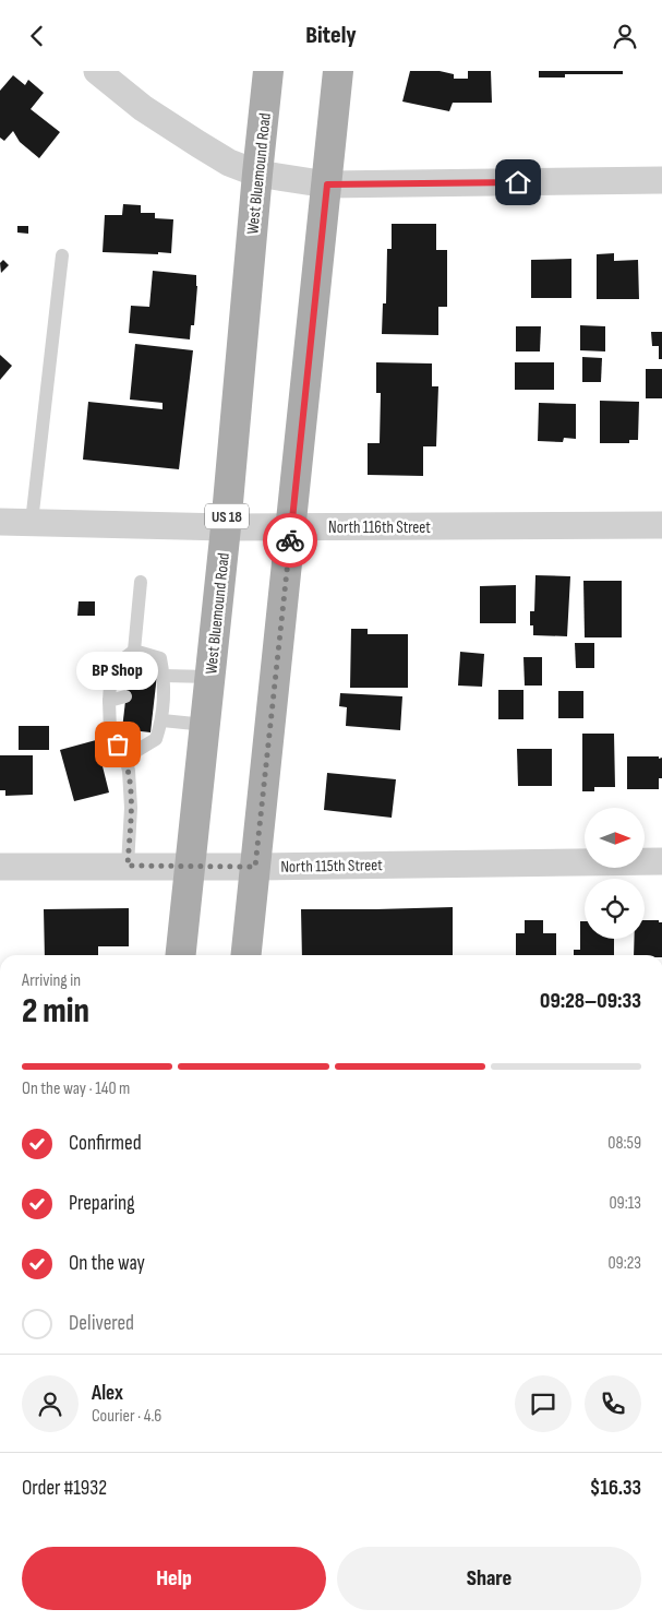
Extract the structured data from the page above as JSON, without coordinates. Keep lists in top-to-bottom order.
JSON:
{
  "streets": {
    "main road": ["West Bluemound Road", "US 18"],
    "street": ["North 116th Street", "North 115th Street"]
  },
  "crossings": [
    ["West Bluemound Road", "North 116th Street"],
    ["West Bluemound Road", "North 115th Street"]
  ],
  "places": ["BP Shop"],
  "north": "right",
  "page": {
    "header": "Bitely",
    "bubble": "BP Shop",
    "heading": ["2 min", "Arriving in", "09:28–09:33"],
    "panel": [
      "Alex",
      "Courier · 4.6",
      "Order #1932",
      "$16.33"
    ],
    "bar": "On the way · 140 m",
    "list": [
      ["Confirmed", "08:59"],
      ["Preparing", "09:13"],
      ["On the way", "09:23"],
      "Delivered"
    ],
    "buttons": ["Help", "Share"]
  }
}
